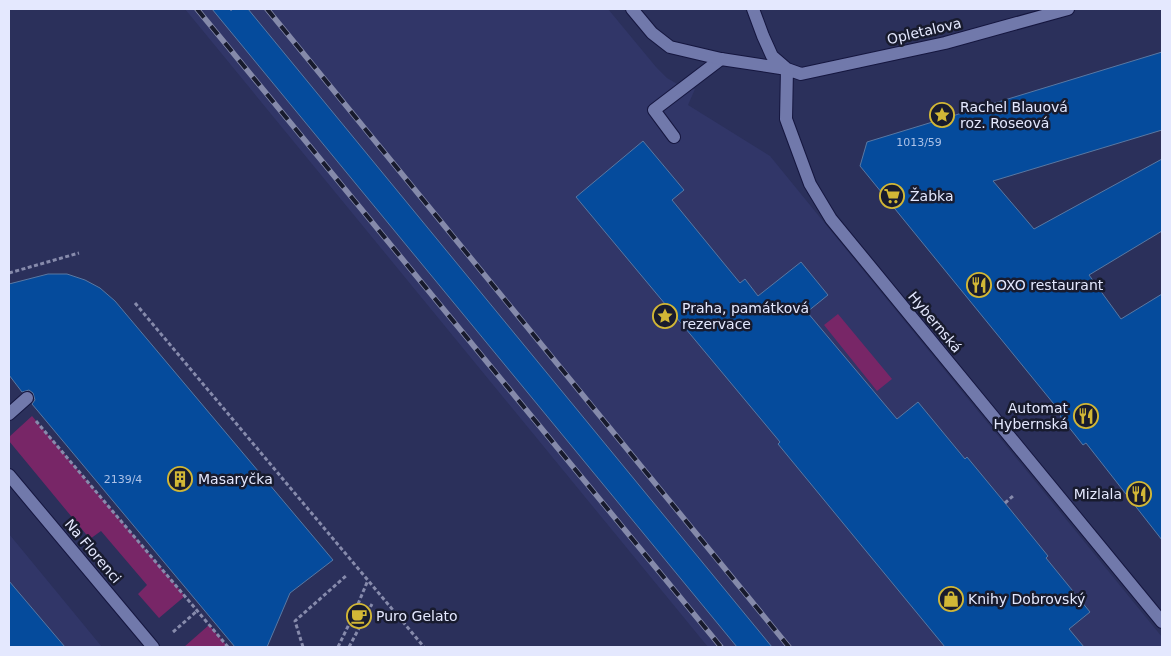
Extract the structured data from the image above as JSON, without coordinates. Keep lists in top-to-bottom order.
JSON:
{
  "streets": {
    "street": ["Opletalova", "Hybernská", "Na Florenci"]
  },
  "crossings": [
    ["Opletalova", "Hybernská"]
  ],
  "places": {
    "place": ["Rachel Blauová roz. Roseová", "Praha, památková rezervace"],
    "supermarket": ["Žabka"],
    "restaurant": ["OXO restaurant", "Automat Hybernská", "Mizlala"],
    "building": ["Masaryčka"],
    "shop": ["Knihy Dobrovský"],
    "cafe": ["Puro Gelato"]
  },
  "house_numbers": ["1013/59", "2139/4"]
}
